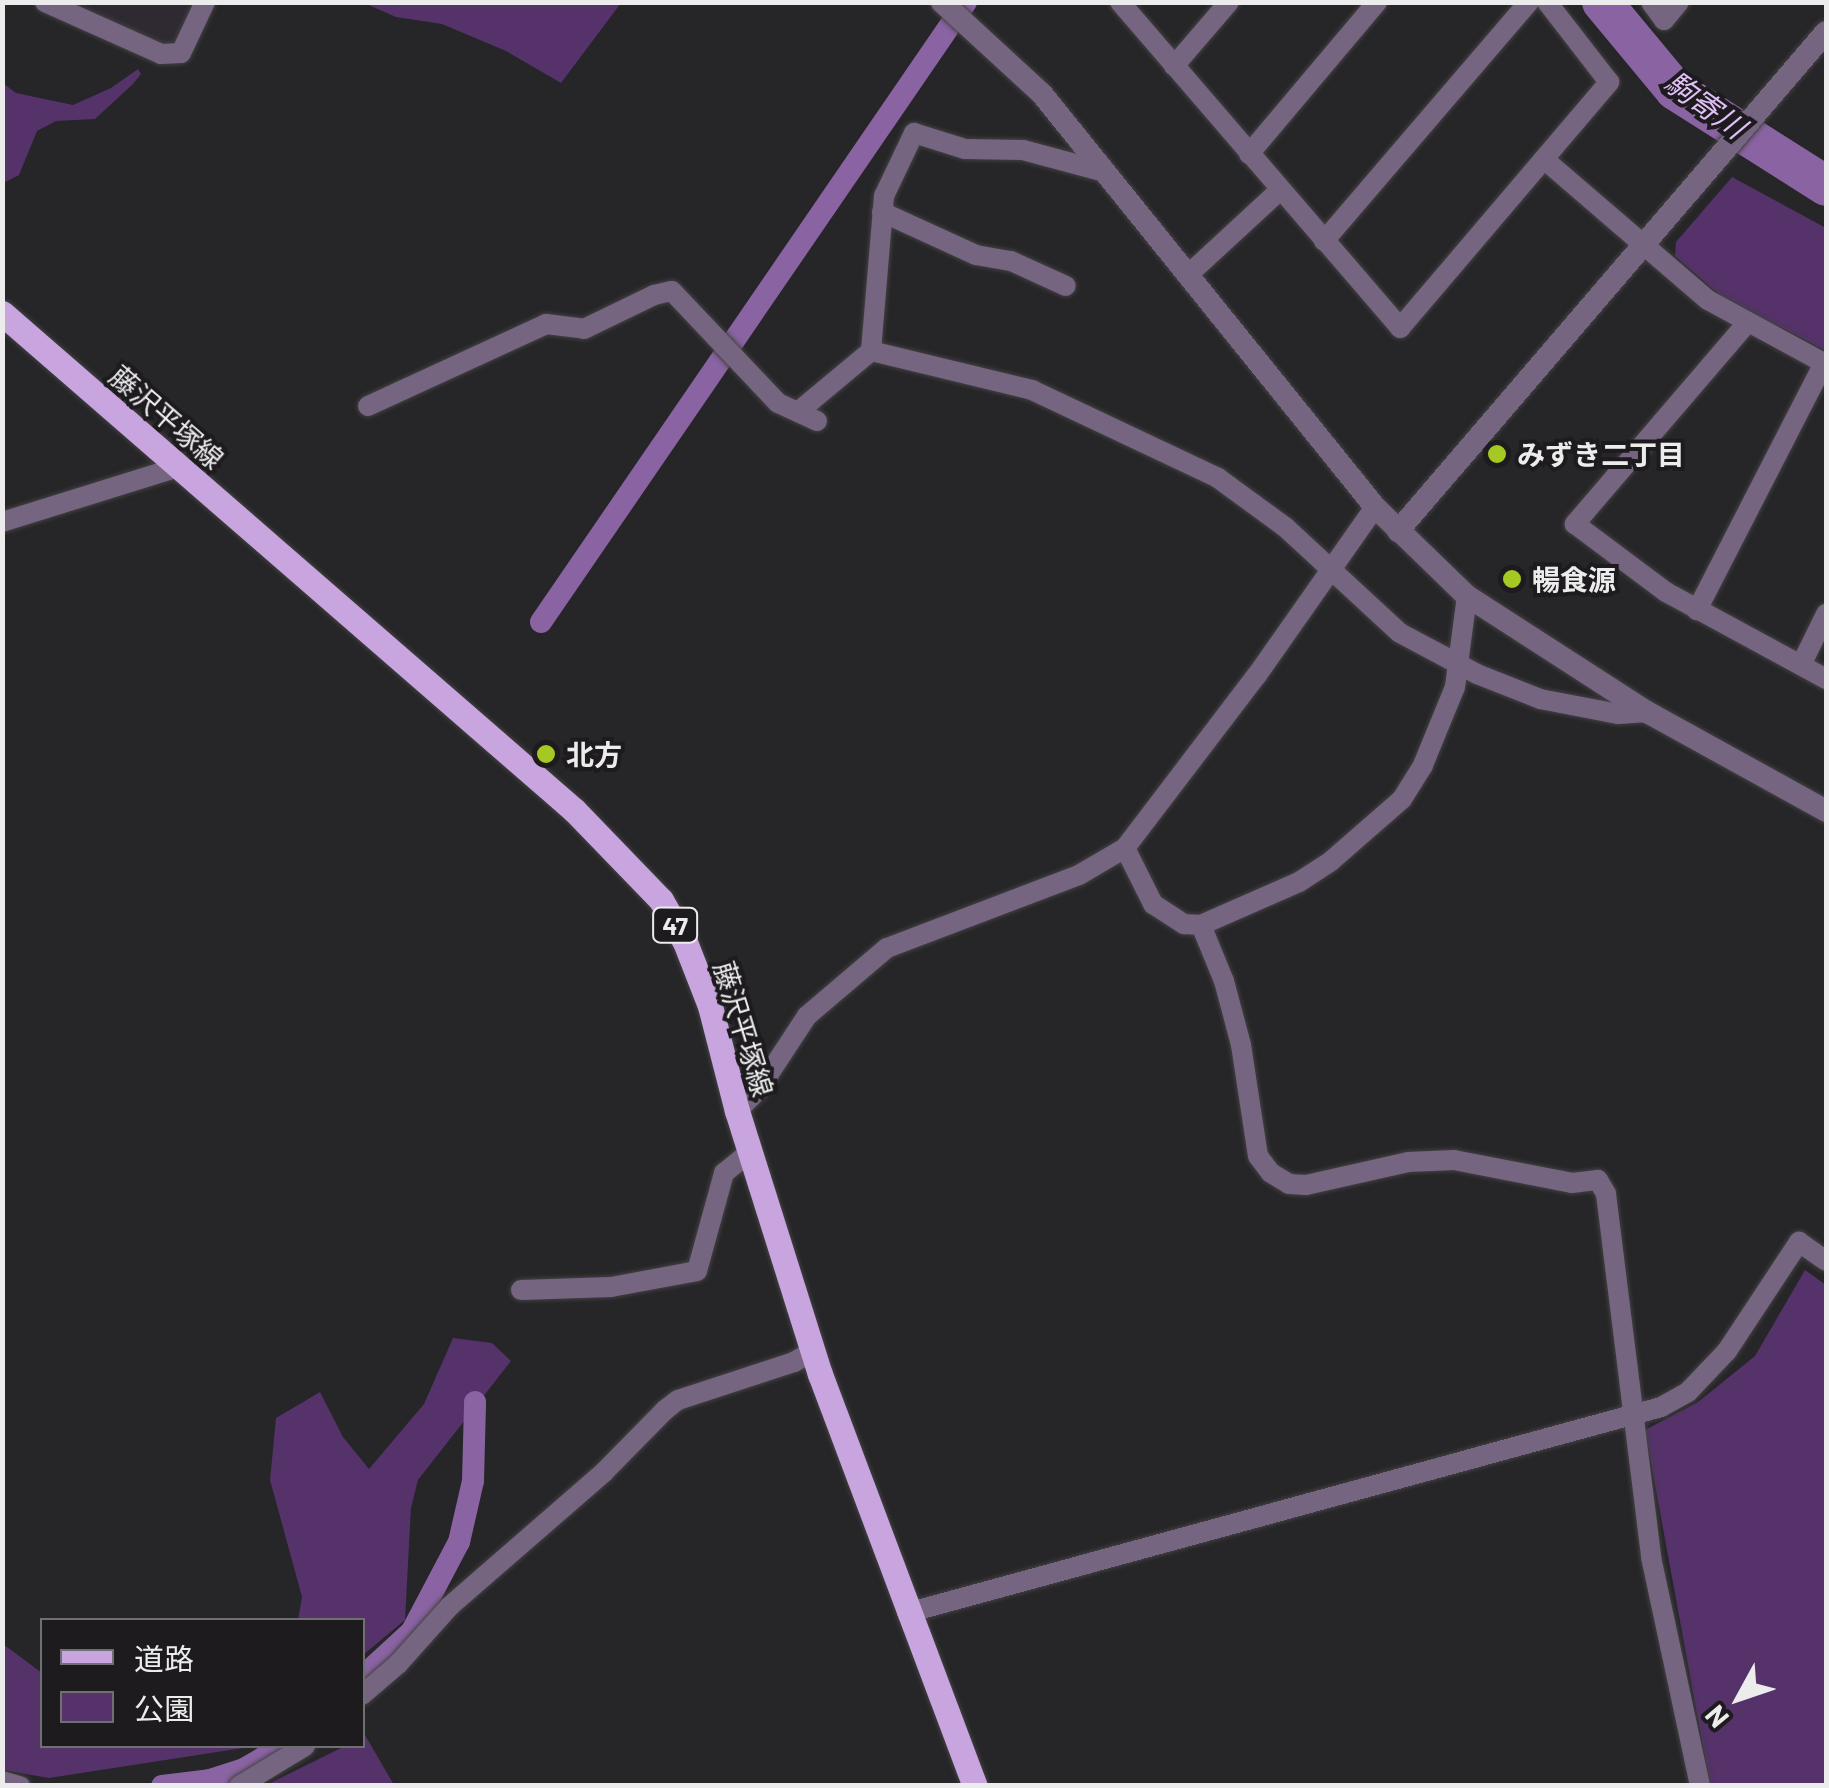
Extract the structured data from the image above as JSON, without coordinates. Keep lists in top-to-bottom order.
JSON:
{
  "streets": {
    "main road": ["藤沢平塚線", "47"]
  },
  "water": ["駒寄川"],
  "places": ["みずき二丁目", "暢食源", "北方"],
  "legend": ["道路", "公園"],
  "north": "bottom left"
}
